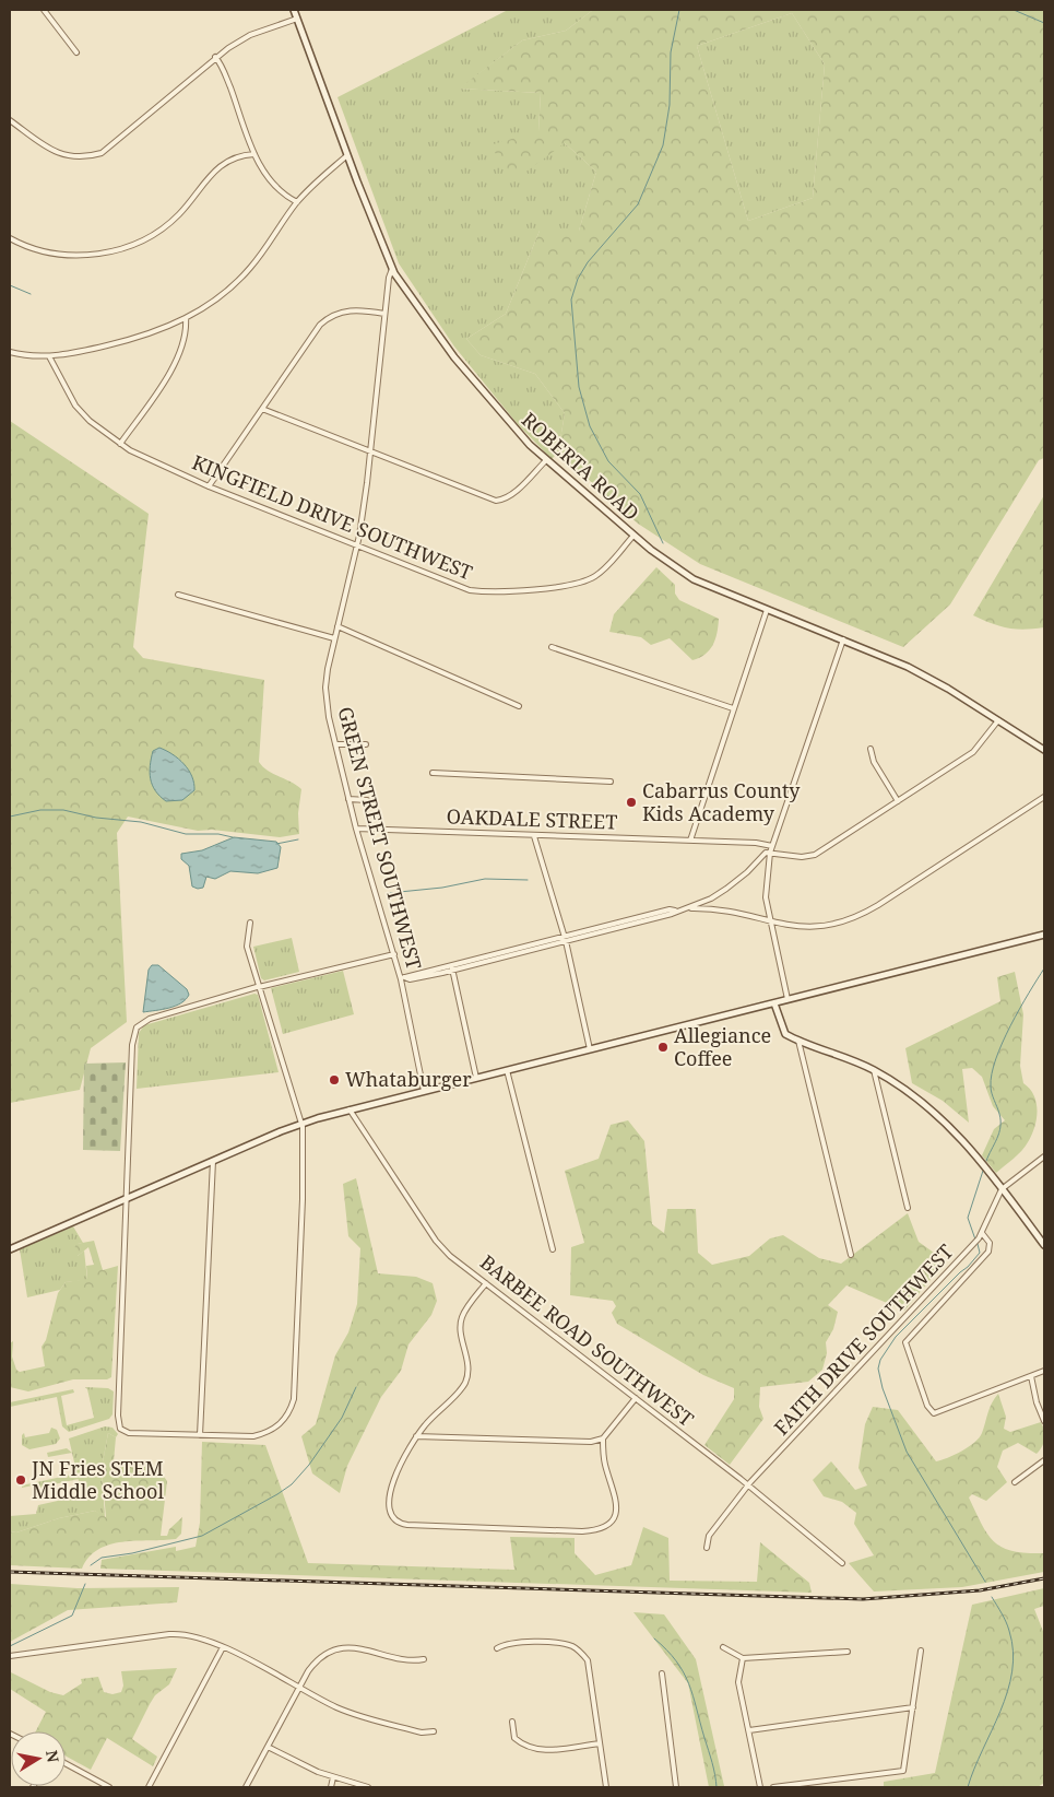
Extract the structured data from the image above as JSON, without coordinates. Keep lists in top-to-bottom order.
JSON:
{
  "streets": {
    "street": [
      "ROBERTA ROAD",
      "KINGFIELD DRIVE SOUTHWEST",
      "OAKDALE STREET",
      "GREEN STREET SOUTHWEST",
      "FAITH DRIVE SOUTHWEST",
      "BARBEE ROAD SOUTHWEST"
    ]
  },
  "crossings": [
    ["ROBERTA ROAD", "KINGFIELD DRIVE SOUTHWEST"],
    ["ROBERTA ROAD", "GREEN STREET SOUTHWEST"],
    ["KINGFIELD DRIVE SOUTHWEST", "GREEN STREET SOUTHWEST"],
    ["OAKDALE STREET", "GREEN STREET SOUTHWEST"],
    ["FAITH DRIVE SOUTHWEST", "BARBEE ROAD SOUTHWEST"]
  ],
  "places": [
    "Cabarrus County Kids Academy",
    "Allegiance Coffee",
    "Whataburger",
    "JN Fries STEM Middle School"
  ],
  "north": "right"
}
